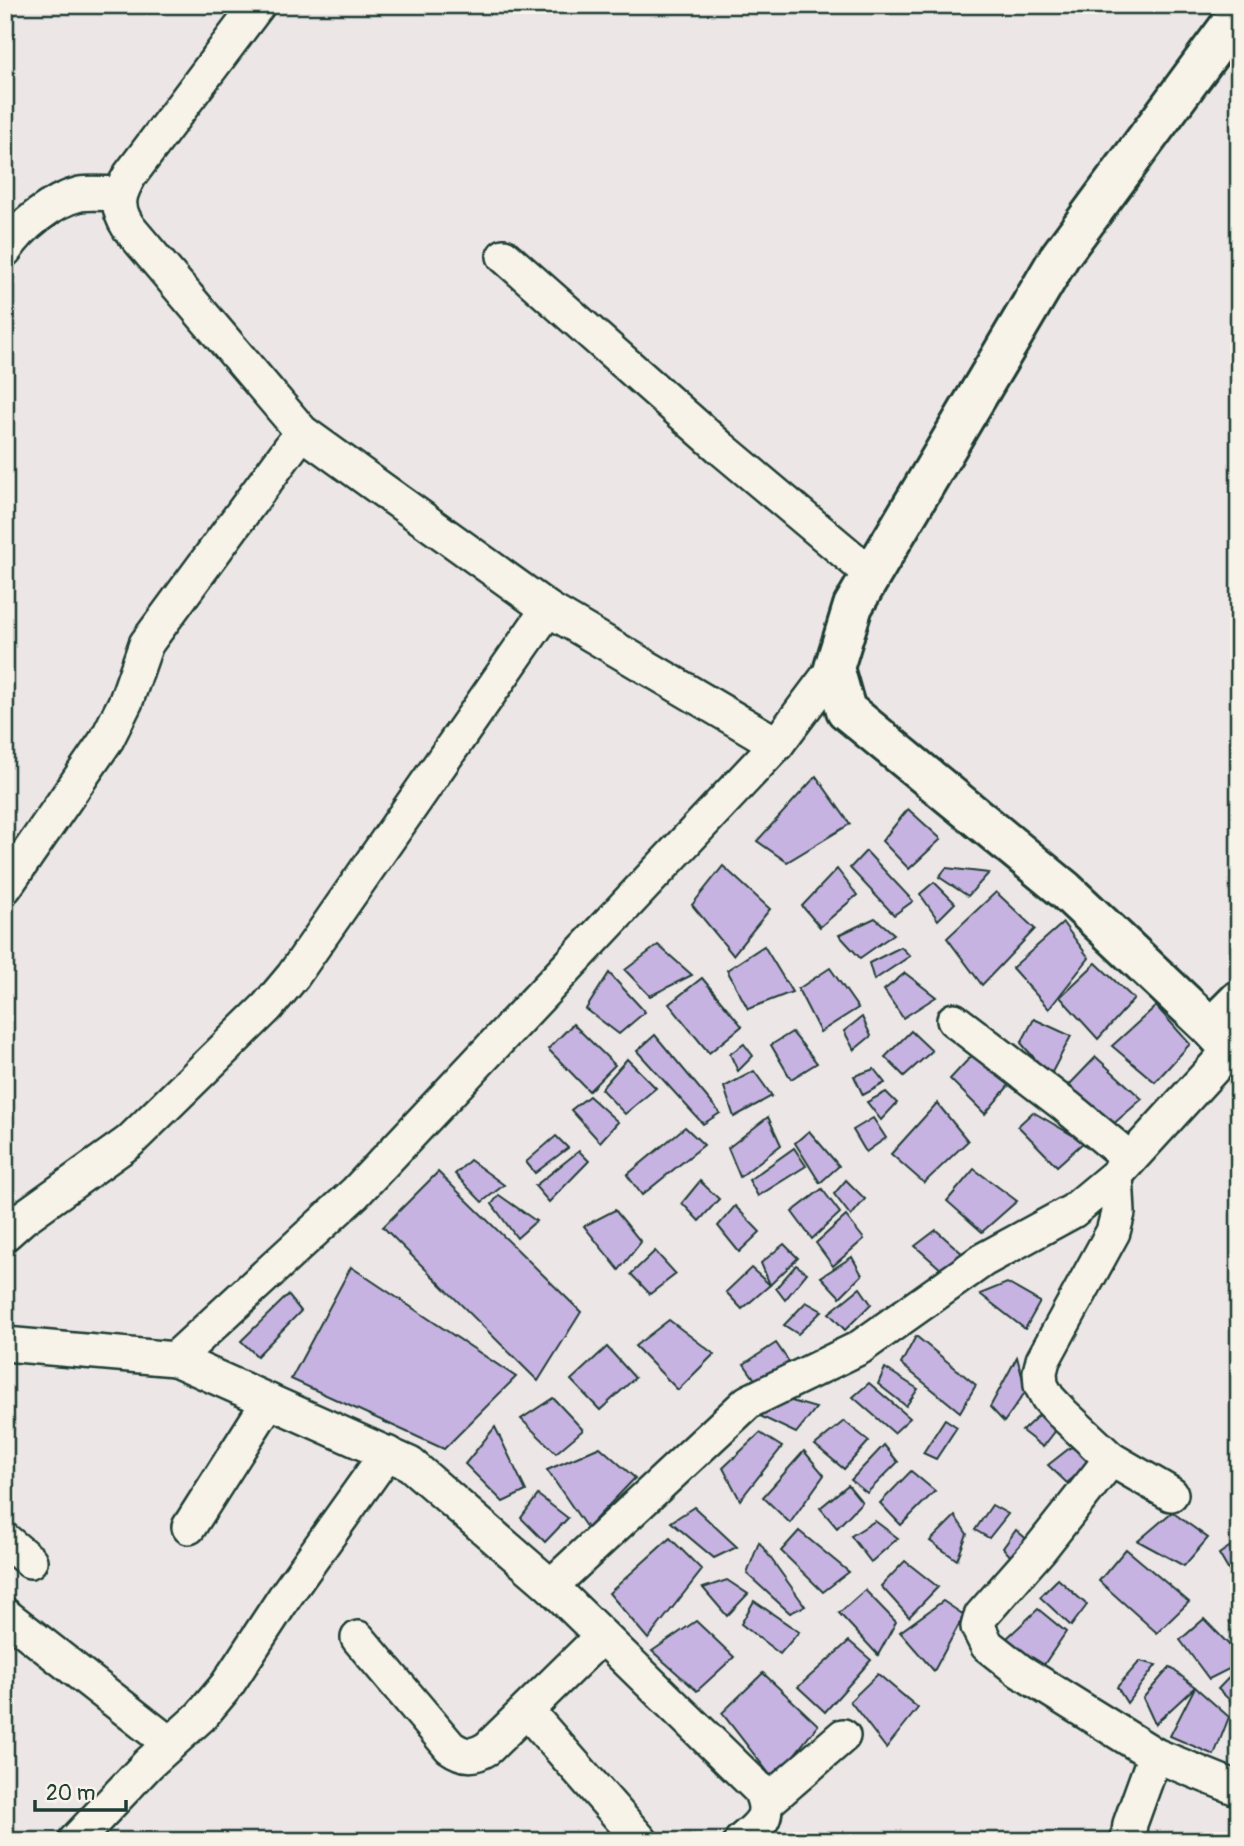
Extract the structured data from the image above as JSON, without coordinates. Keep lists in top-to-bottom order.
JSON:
{
  "scale_bar": "20 m"
}
